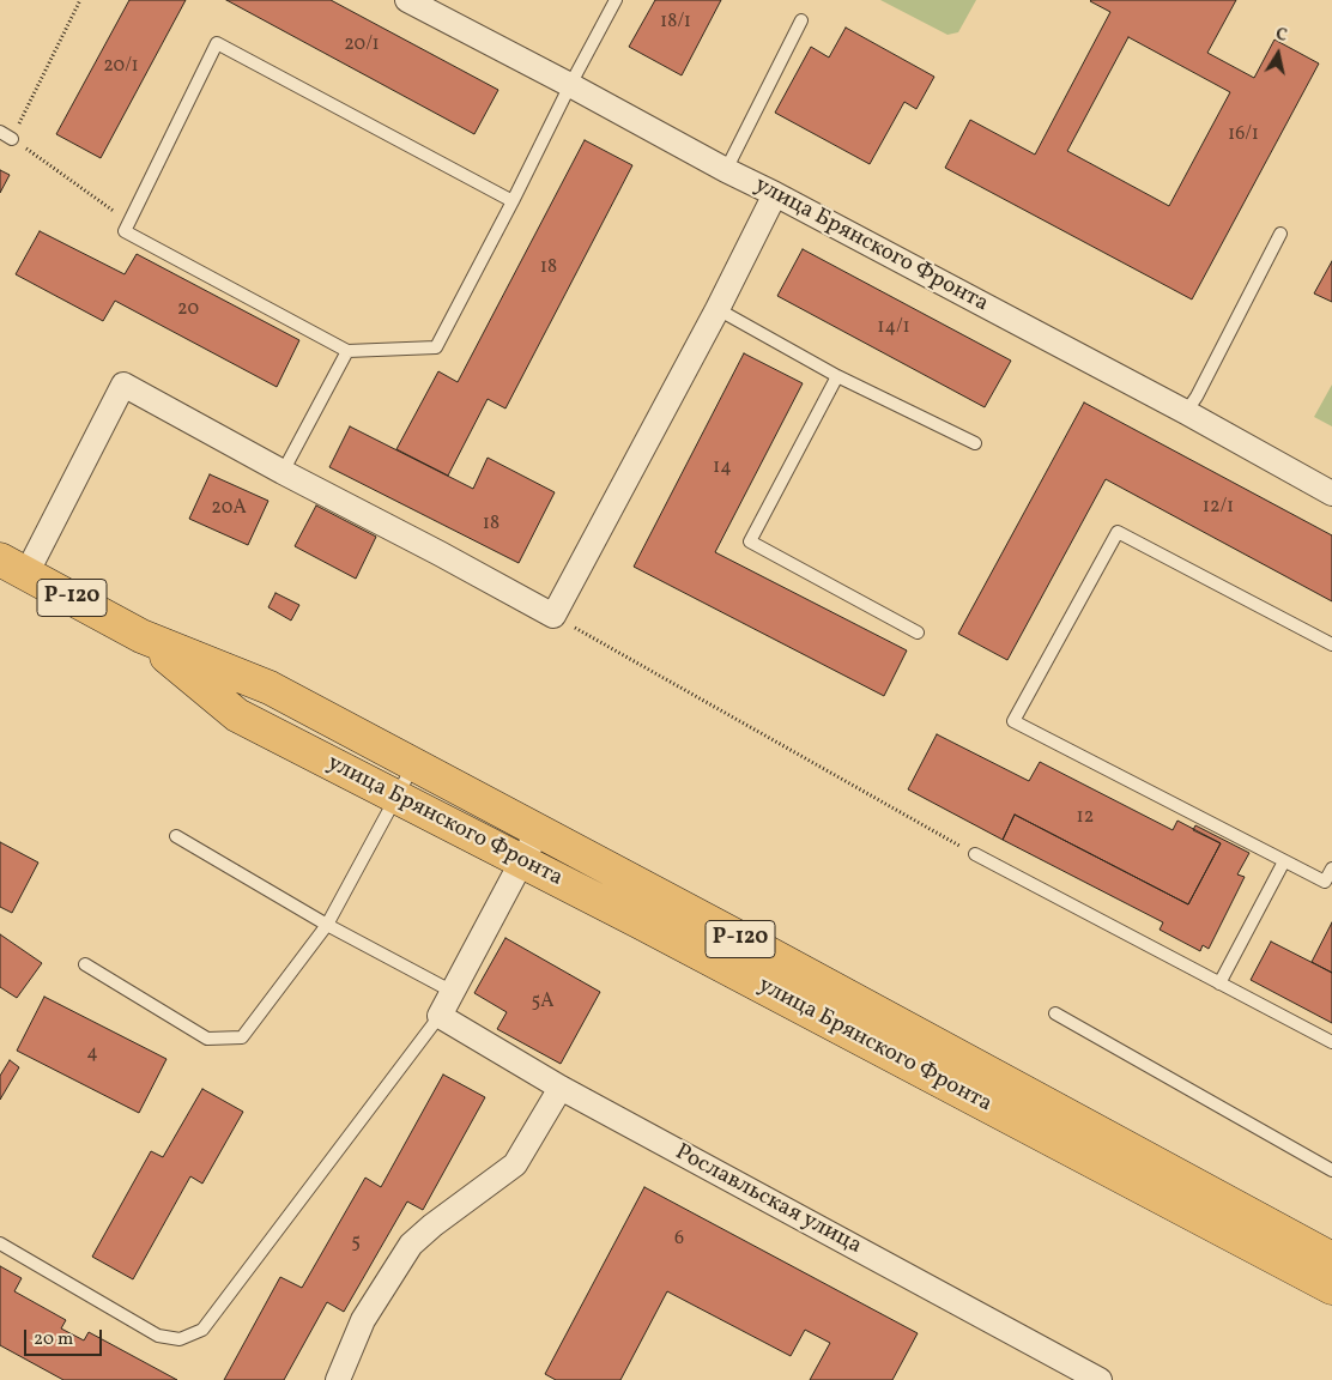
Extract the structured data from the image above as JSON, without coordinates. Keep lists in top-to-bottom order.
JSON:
{
  "streets": {
    "main road": ["улица Брянского Фронта", "Р-120"],
    "street": ["Рославльская улица"]
  },
  "house_numbers": [
    "18/1",
    "20/1",
    "20/1",
    "16/1",
    "18",
    "20",
    "14/1",
    "14",
    "12/1",
    "20А",
    "18",
    "12",
    "5А",
    "4",
    "6",
    "5"
  ],
  "scale_bar": "20 m",
  "north": "top"
}
